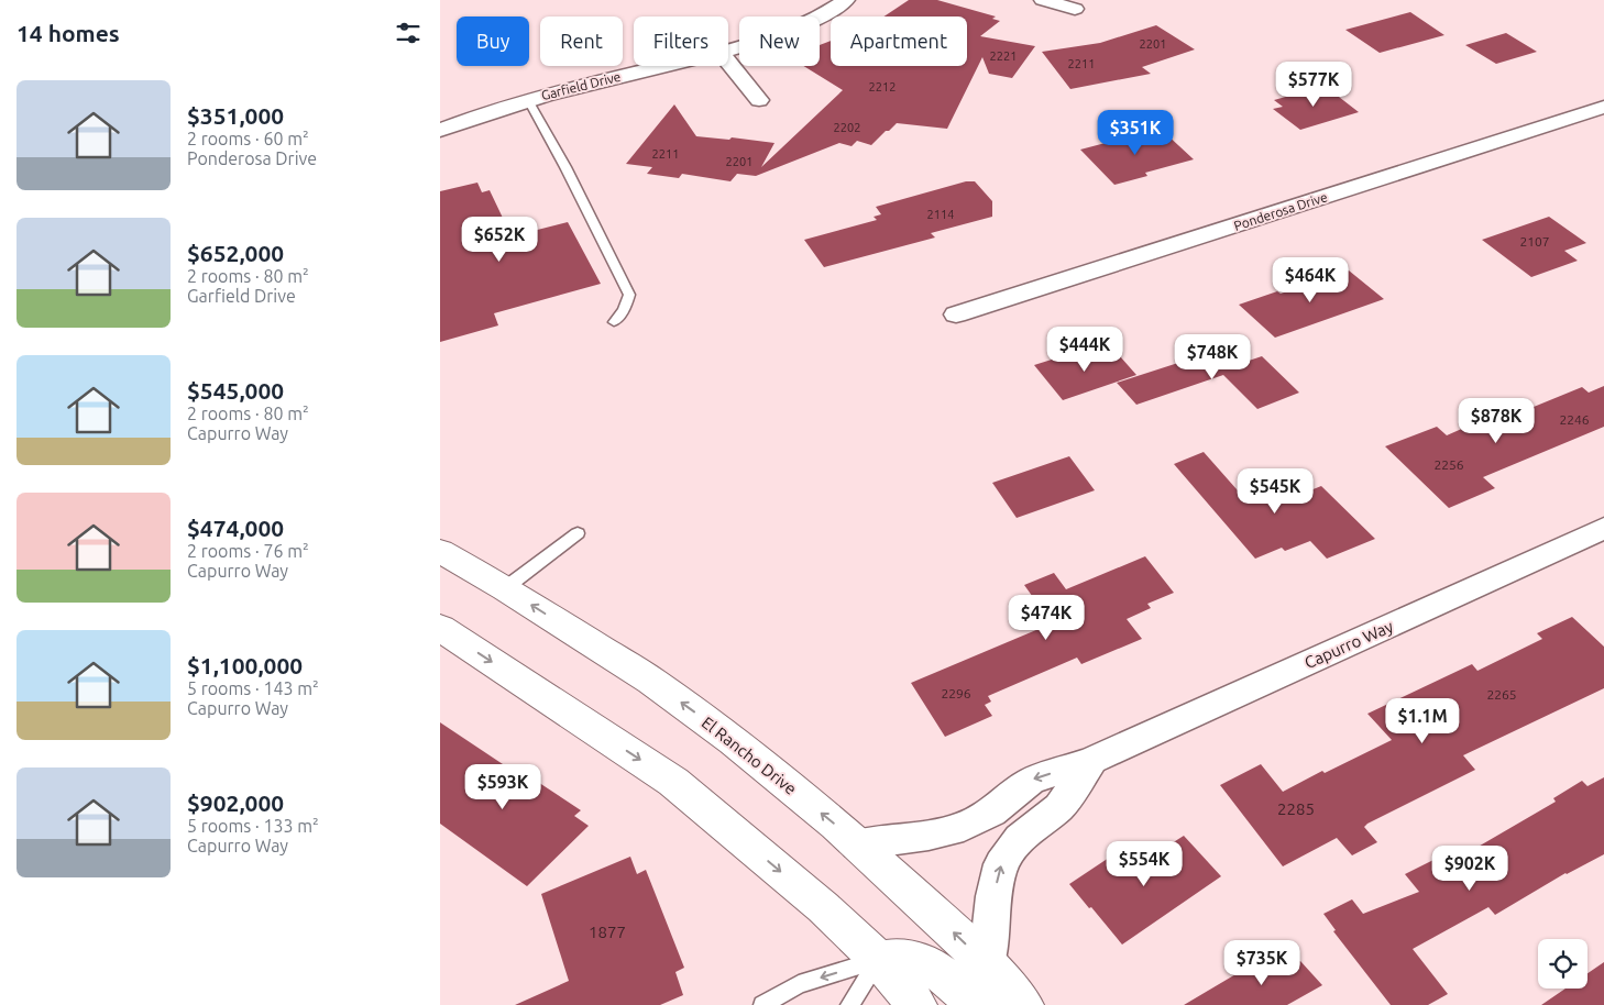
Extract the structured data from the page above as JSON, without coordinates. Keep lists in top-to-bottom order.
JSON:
{
  "streets": {
    "main road": ["El Rancho Drive"],
    "street": ["Garfield Drive", "Ponderosa Drive", "Capurro Way"]
  },
  "crossings": [
    ["Capurro Way", "El Rancho Drive"]
  ],
  "house_numbers": [
    "2201",
    "2221",
    "2211",
    "2212",
    "2202",
    "2211",
    "2201",
    "2114",
    "2107",
    "2246",
    "2256",
    "2296",
    "2265",
    "2285",
    "1877"
  ],
  "page": {
    "heading": "14 homes",
    "chip": [
      "Buy",
      "Rent",
      "Filters",
      "New",
      "Apartment"
    ],
    "price": [
      "$577K",
      "$351K",
      "$652K",
      "$464K",
      "$444K",
      "$748K",
      "$878K",
      "$545K",
      "$474K",
      "$1.1M",
      "$593K",
      "$554K",
      "$902K",
      "$735K"
    ],
    "list": [
      {
        "name": "$351,000",
        "note": "2 rooms · 60 m² · Ponderosa Drive"
      },
      {
        "name": "$652,000",
        "note": "2 rooms · 80 m² · Garfield Drive"
      },
      {
        "name": "$545,000",
        "note": "2 rooms · 80 m² · Capurro Way"
      },
      {
        "name": "$474,000",
        "note": "2 rooms · 76 m² · Capurro Way"
      },
      {
        "name": "$1,100,000",
        "note": "5 rooms · 143 m² · Capurro Way"
      },
      {
        "name": "$902,000",
        "note": "5 rooms · 133 m² · Capurro Way"
      }
    ]
  }
}
